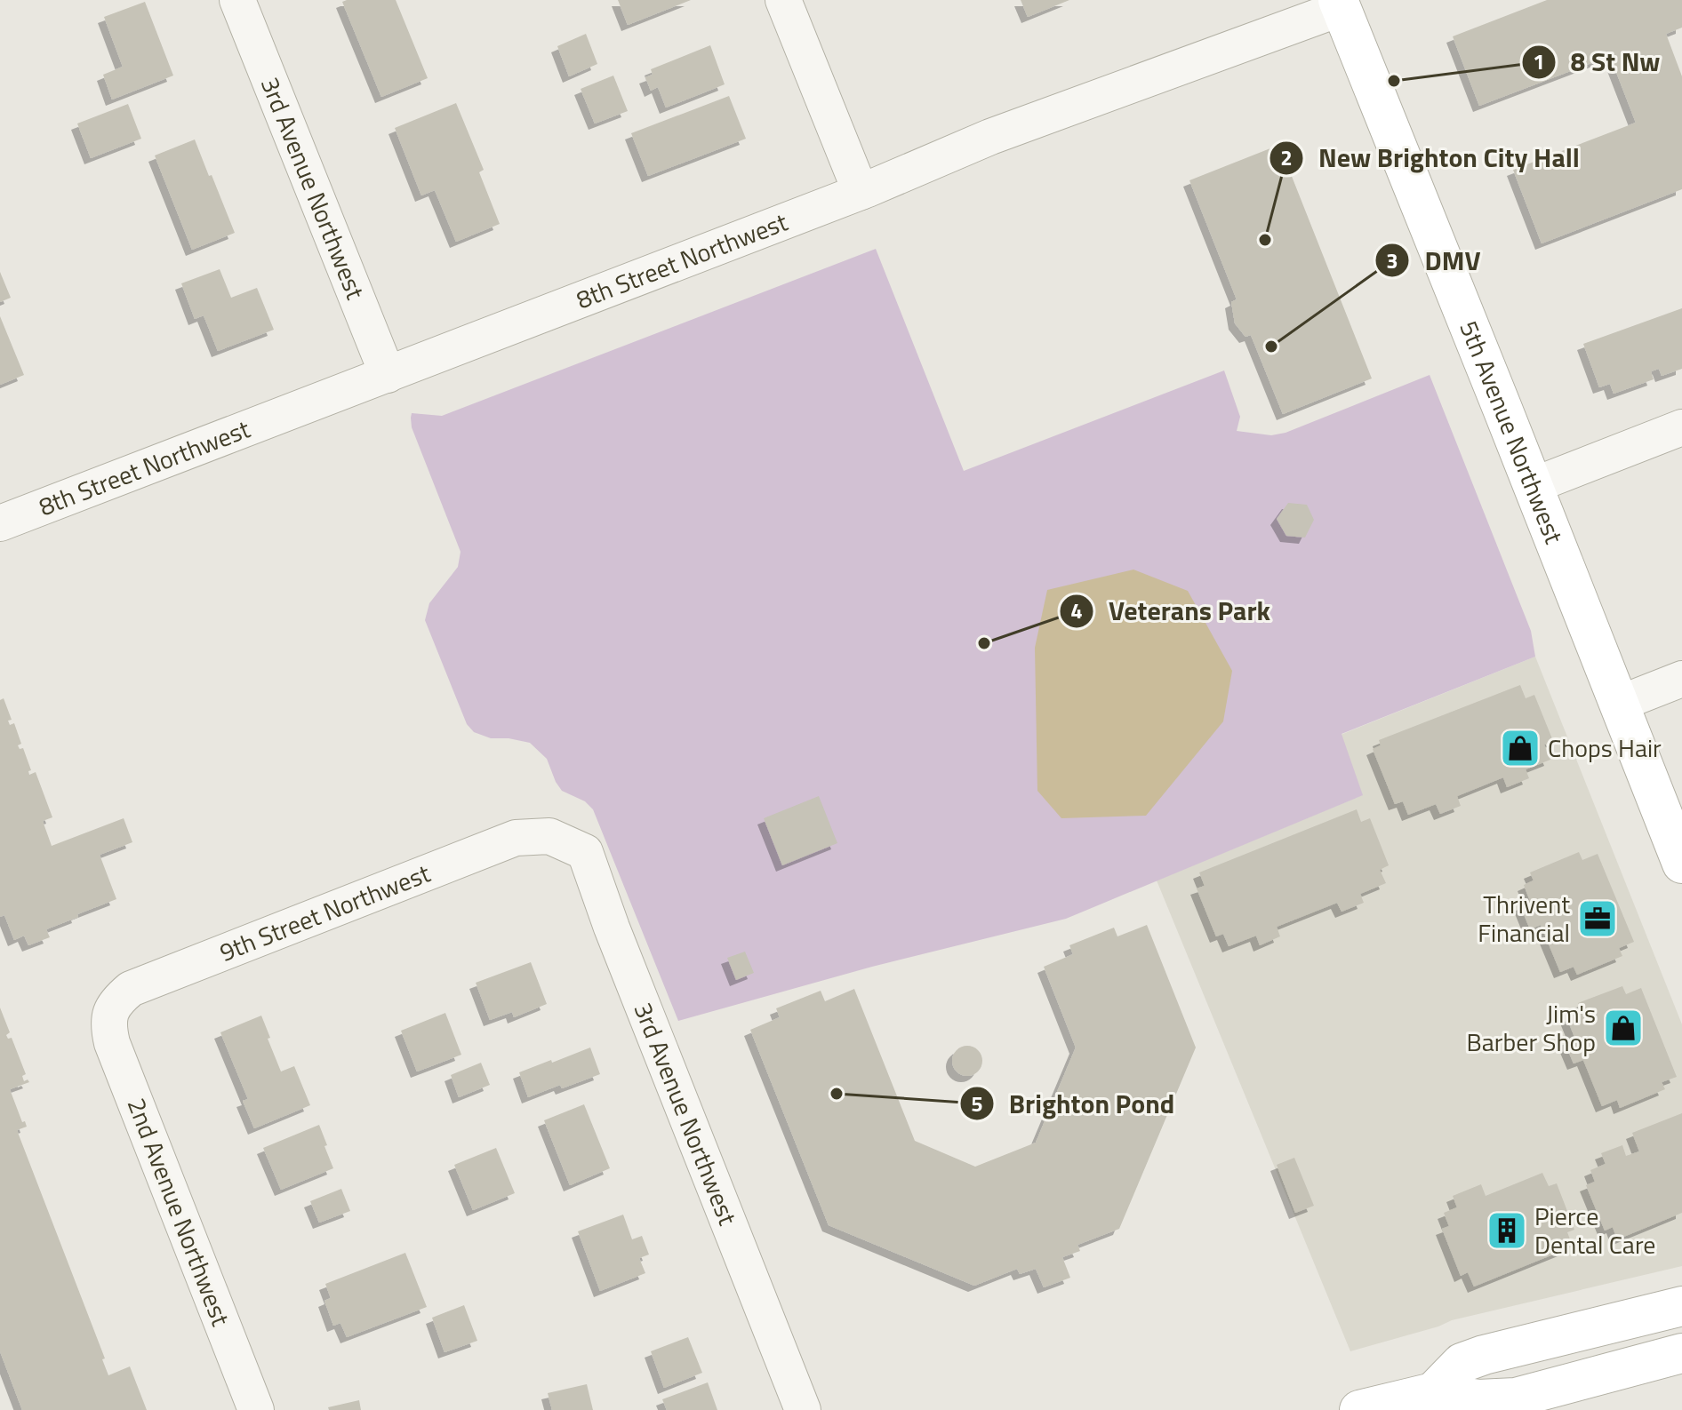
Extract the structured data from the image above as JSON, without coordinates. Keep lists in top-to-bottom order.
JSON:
{
  "streets": {
    "street": [
      "3rd Avenue Northwest",
      "8th Street Northwest",
      "5th Avenue Northwest",
      "9th Street Northwest",
      "2nd Avenue Northwest"
    ]
  },
  "crossings": [
    ["3rd Avenue Northwest", "8th Street Northwest"],
    ["3rd Avenue Northwest", "9th Street Northwest"],
    ["8th Street Northwest", "5th Avenue Northwest"],
    ["9th Street Northwest", "2nd Avenue Northwest"]
  ],
  "places": {
    "other": [
      "8 St Nw",
      "New Brighton City Hall",
      "DMV",
      "Veterans Park",
      "Brighton Pond"
    ],
    "shop": ["Chops Hair", "Jim's Barber Shop"],
    "office": ["Thrivent Financial"],
    "building": ["Pierce Dental Care"]
  }
}
